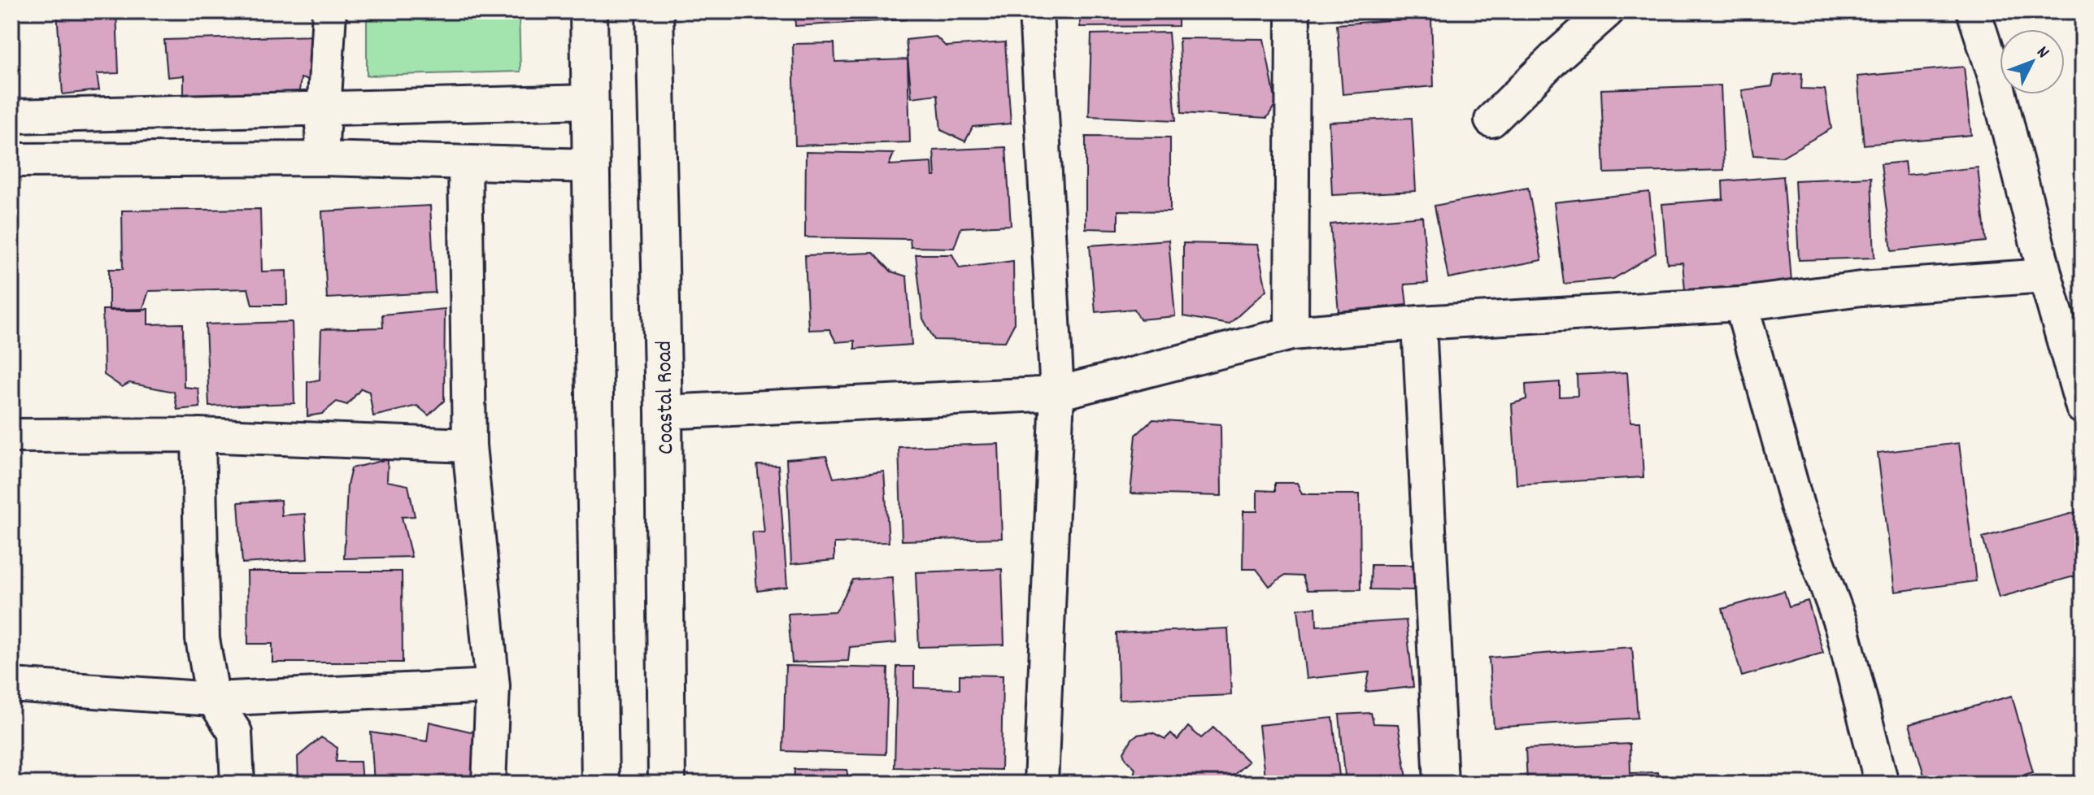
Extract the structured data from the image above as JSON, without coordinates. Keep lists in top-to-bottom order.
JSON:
{
  "streets": {
    "highway": ["Coastal Road"]
  },
  "north": "top right"
}
